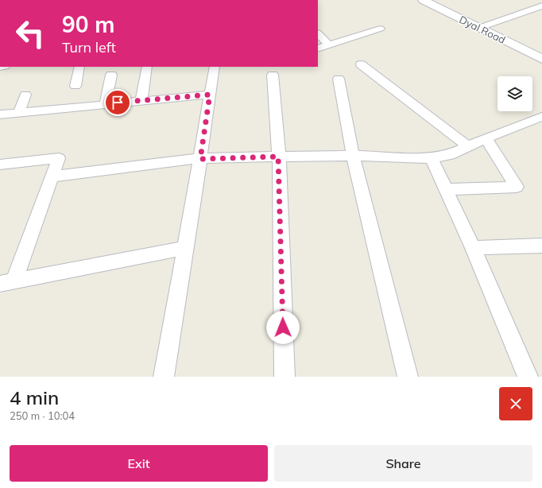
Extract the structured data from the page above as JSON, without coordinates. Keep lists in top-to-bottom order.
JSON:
{
  "streets": {
    "street": ["Dyal Road"]
  },
  "page": {
    "turn": ["90 m", "Turn left"],
    "heading": ["4 min", "250 m · 10:04"],
    "buttons": ["Exit", "Share"]
  }
}
